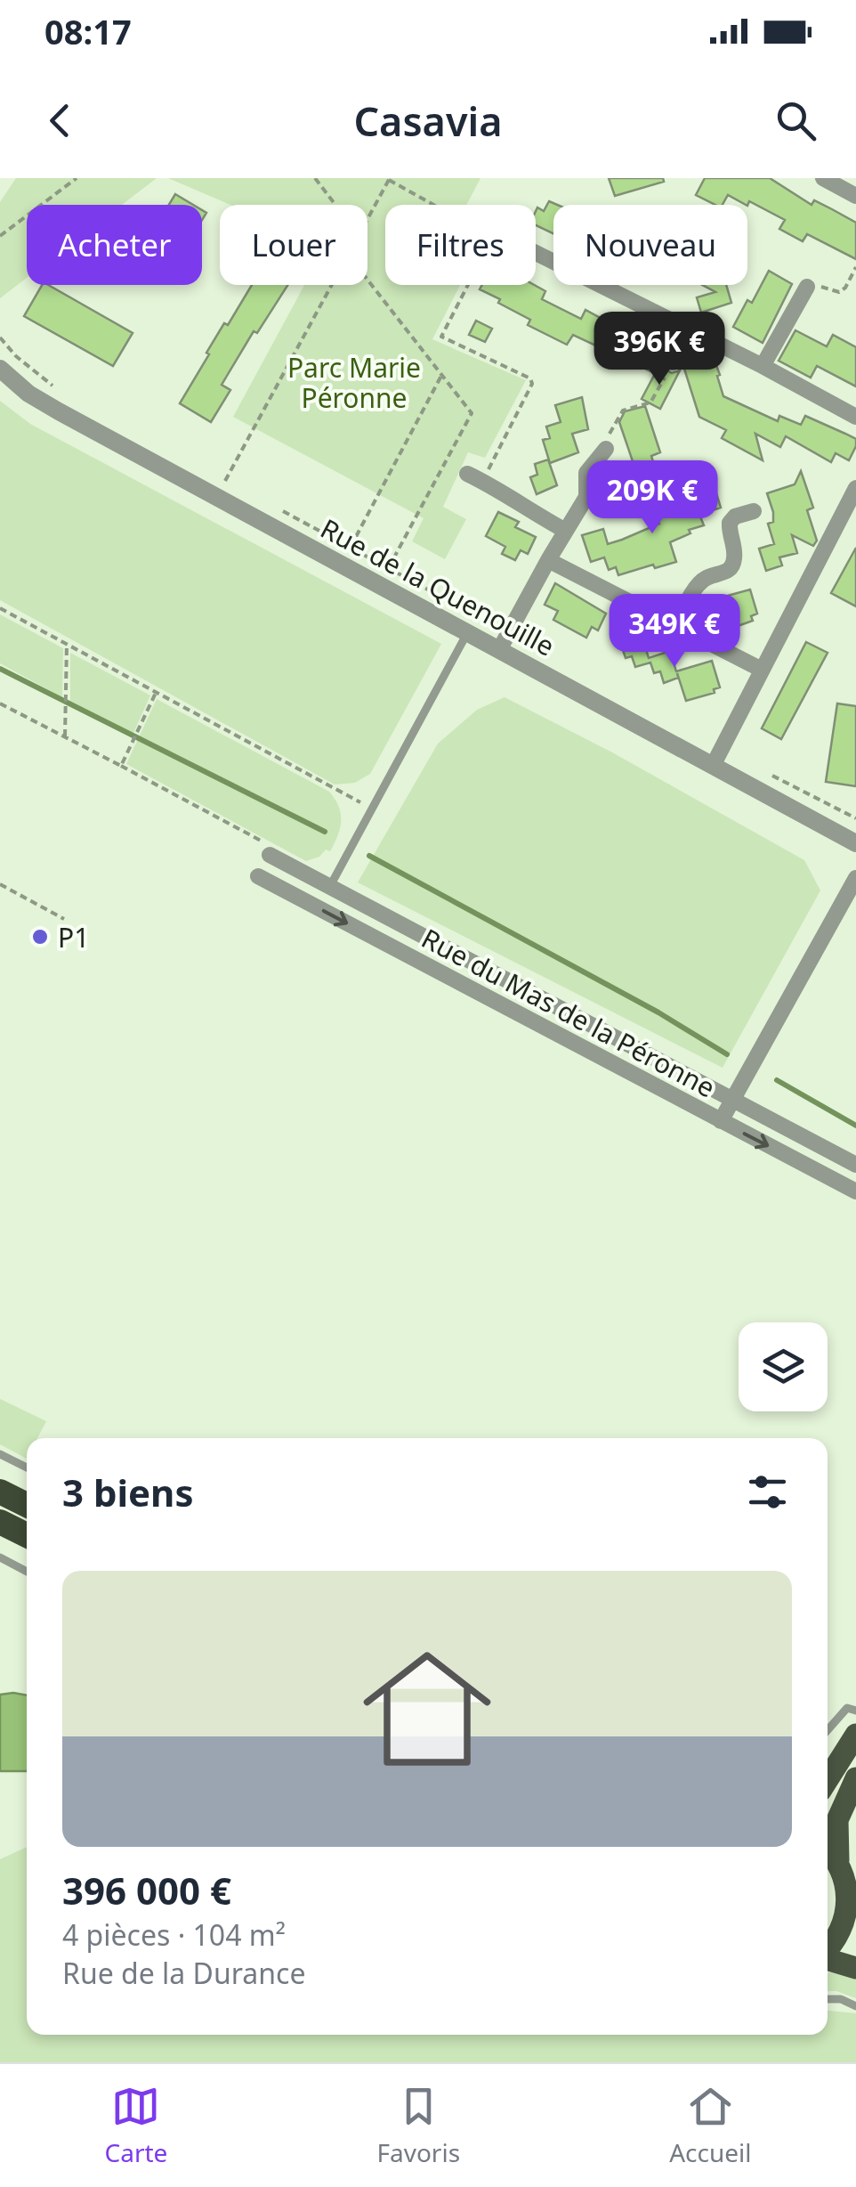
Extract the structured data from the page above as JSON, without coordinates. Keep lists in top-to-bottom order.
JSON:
{
  "streets": {
    "street": ["Rue de la Quenouille", "Rue du Mas de la Péronne"]
  },
  "parks": ["Parc Marie Péronne"],
  "places": ["P1"],
  "page": {
    "status": "08:17",
    "header": "Casavia",
    "chip": [
      "Acheter",
      "Louer",
      "Filtres",
      "Nouveau"
    ],
    "price": ["396K €", "209K €", "349K €"],
    "heading": "3 biens",
    "list": [
      {
        "name": "396 000 €",
        "note": "4 pièces · 104 m² · Rue de la Durance"
      }
    ],
    "tabs": ["Carte", "Favoris", "Accueil"]
  }
}
